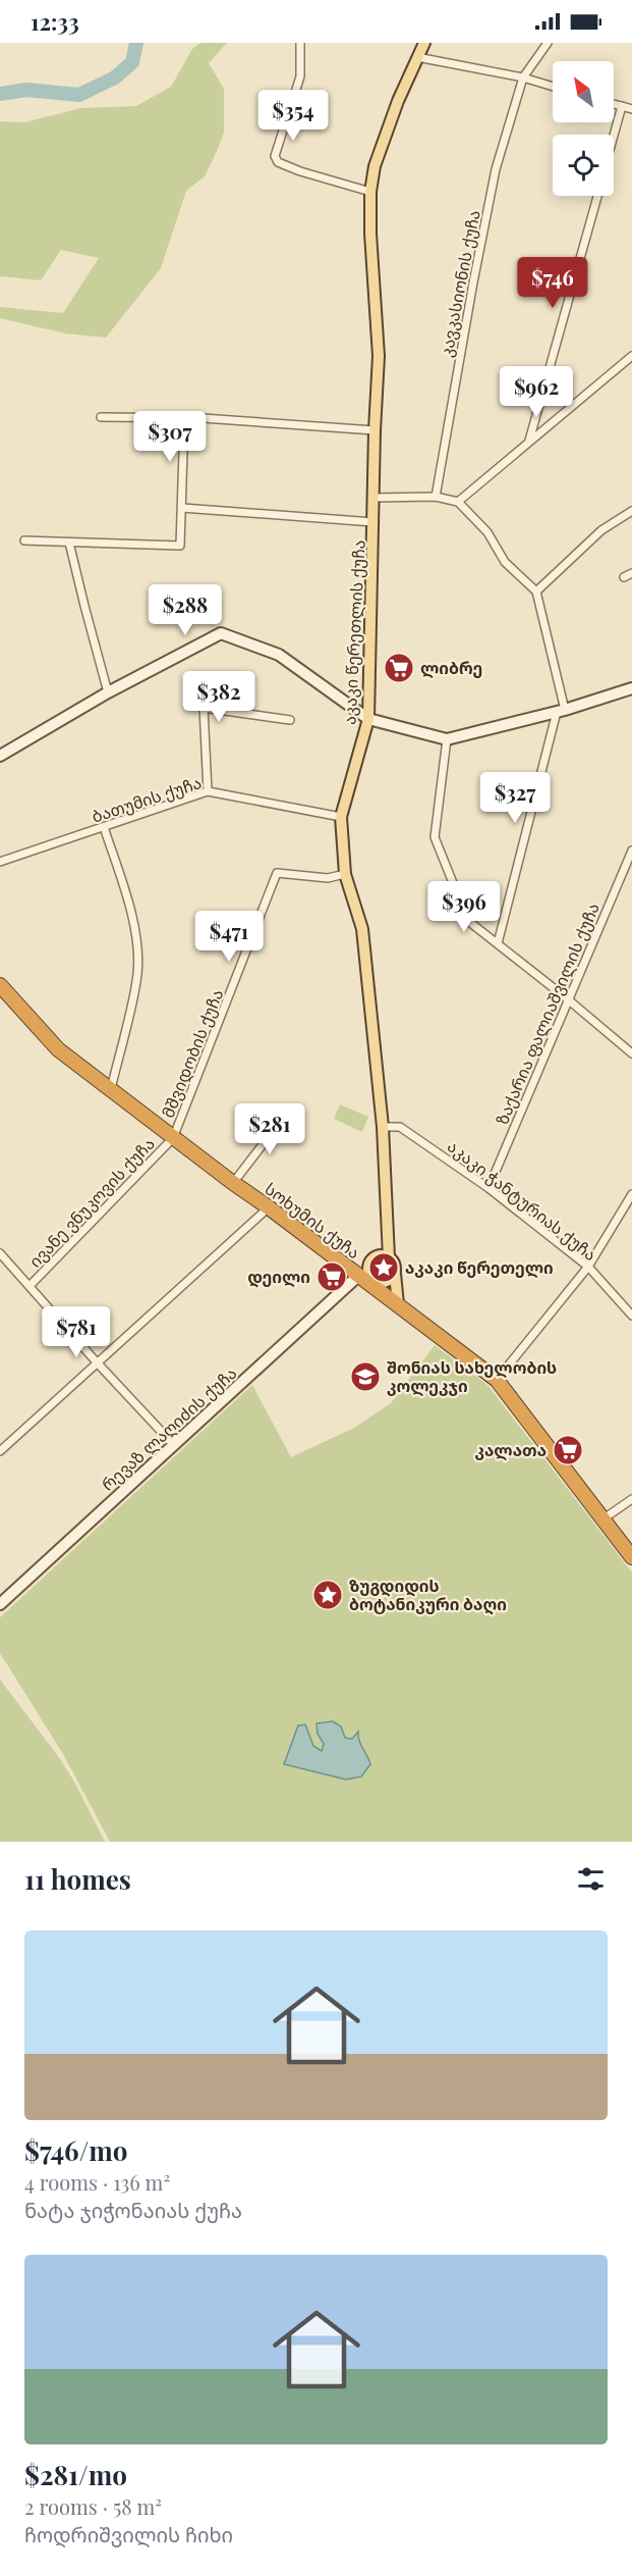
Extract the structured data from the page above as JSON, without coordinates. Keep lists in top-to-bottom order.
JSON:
{
  "streets": {
    "highway": ["სოხუმის ქუჩა"],
    "main road": ["აკაკი წერეთლის ქუჩა"],
    "street": [
      "კავკასიონის ქუჩა",
      "ბათუმის ქუჩა",
      "ზაქარია ფალიაშვილის ქუჩა",
      "მშვიდობის ქუჩა",
      "აკაკი ჭანტურიას ქუჩა",
      "ივანე ვნუკოვის ქუჩა",
      "რევაზ ლაღიძის ქუჩა"
    ]
  },
  "crossings": [
    ["აკაკი წერეთლის ქუჩა", "ბათუმის ქუჩა"],
    ["აკაკი წერეთლის ქუჩა", "მშვიდობის ქუჩა"],
    ["აკაკი წერეთლის ქუჩა", "აკაკი ჭანტურიას ქუჩა"],
    ["აკაკი წერეთლის ქუჩა", "სოხუმის ქუჩა"],
    ["ზაქარია ფალიაშვილის ქუჩა", "აკაკი ჭანტურიას ქუჩა"],
    ["მშვიდობის ქუჩა", "ივანე ვნუკოვის ქუჩა"],
    ["მშვიდობის ქუჩა", "სოხუმის ქუჩა"],
    ["ივანე ვნუკოვის ქუჩა", "სოხუმის ქუჩა"],
    ["სოხუმის ქუჩა", "რევაზ ლაღიძის ქუჩა"]
  ],
  "places": {
    "supermarket": ["ლიბრე", "დეილი", "კალათა"],
    "place": ["აკაკი წერეთელი", "ზუგდიდის ბოტანიკური ბაღი"],
    "school or university": ["შონიას სახელობის კოლეკჯი"]
  },
  "north": "top left",
  "page": {
    "status": "12:33",
    "price": [
      "$354",
      "$746",
      "$962",
      "$307",
      "$288",
      "$382",
      "$327",
      "$396",
      "$471",
      "$281",
      "$781"
    ],
    "heading": "11 homes",
    "list": [
      {
        "name": "$746/mo",
        "note": "4 rooms · 136 m² · ნატა ჯიჭონაიას ქუჩა"
      },
      {
        "name": "$281/mo",
        "note": "2 rooms · 58 m² · ჩოდრიშვილის ჩიხი"
      }
    ]
  }
}
